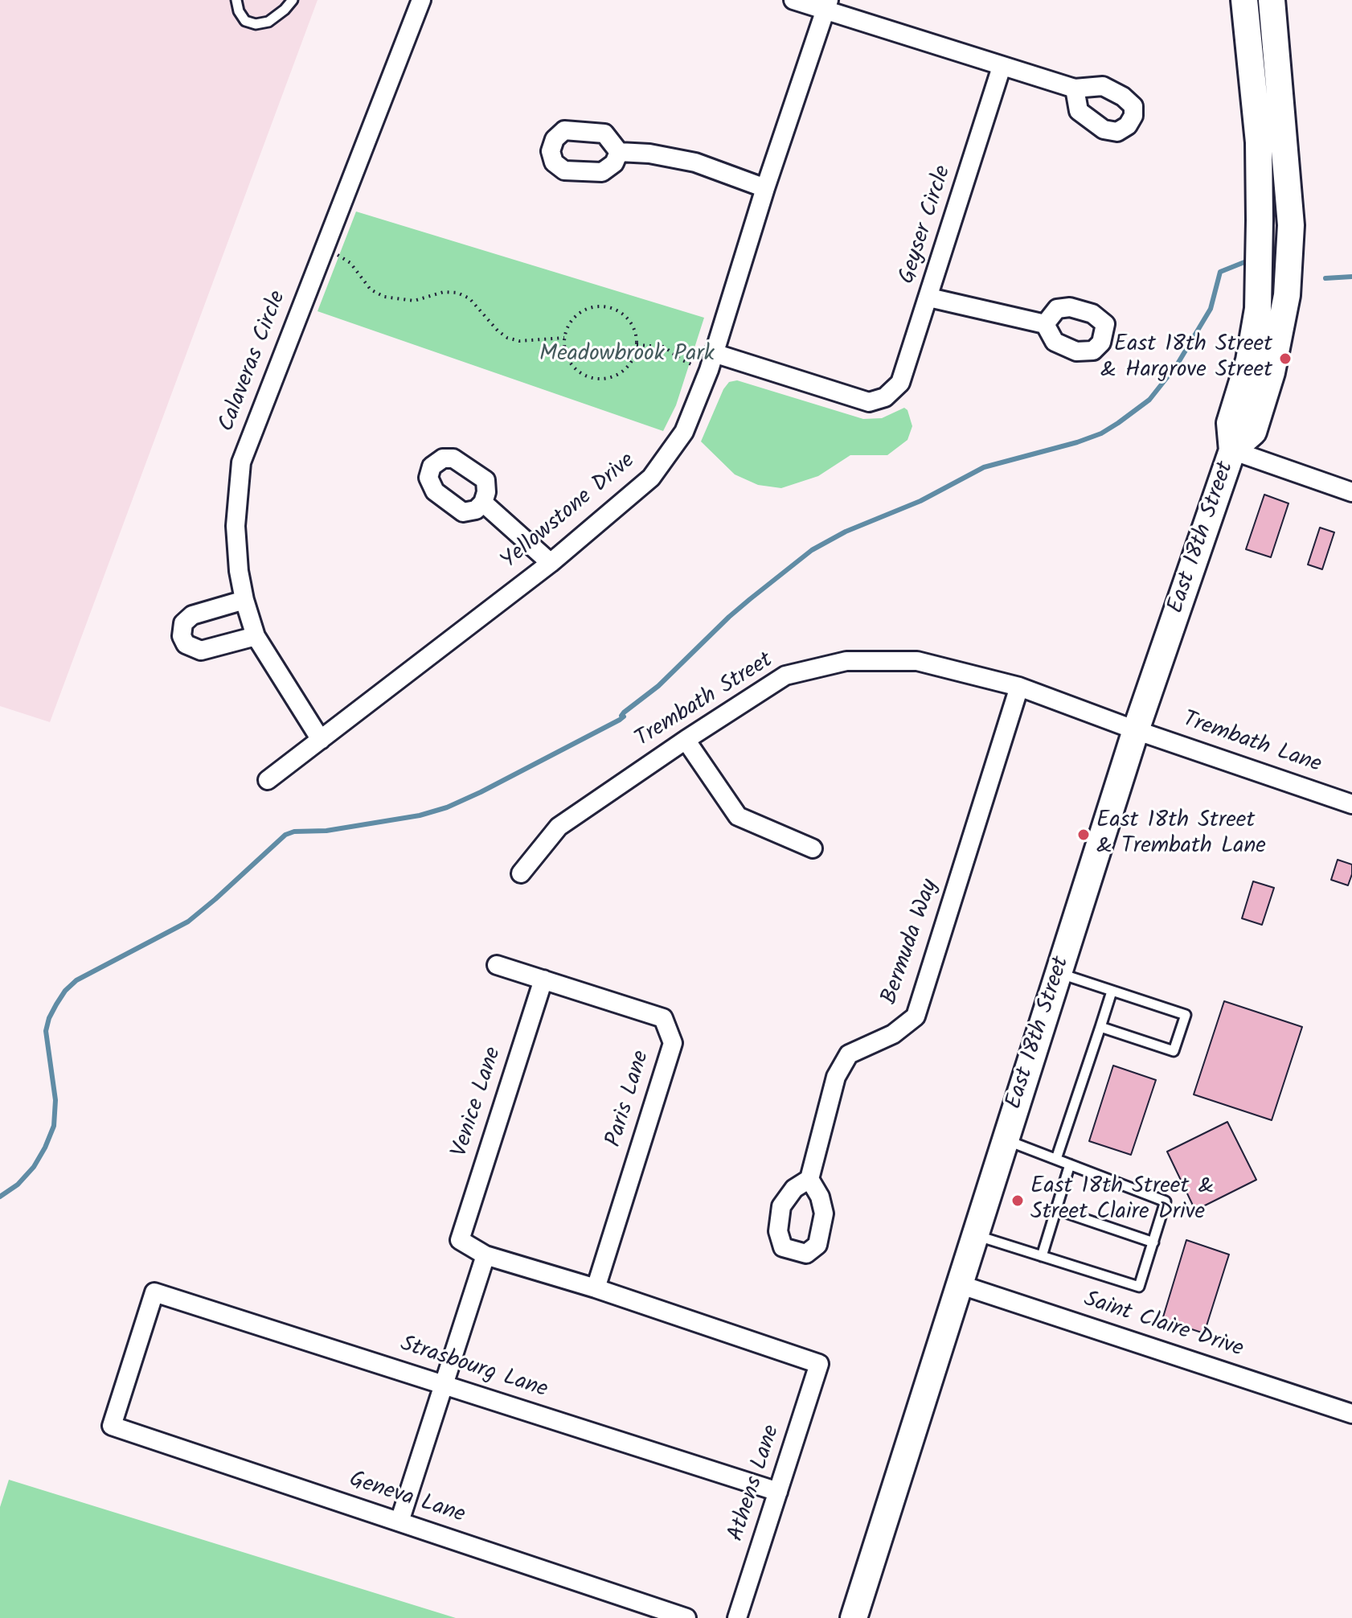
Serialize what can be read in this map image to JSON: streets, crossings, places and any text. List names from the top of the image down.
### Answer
{
  "streets": {
    "main road": ["East 18th Street"],
    "street": [
      "Geyser Circle",
      "Calaveras Circle",
      "Yellowstone Drive",
      "Trembath Street",
      "Trembath Lane",
      "Bermuda Way",
      "Paris Lane",
      "Venice Lane",
      "Saint Claire Drive",
      "Strasbourg Lane",
      "Athens Lane",
      "Geneva Lane"
    ]
  },
  "crossings": [
    ["Geyser Circle", "Yellowstone Drive"],
    ["Calaveras Circle", "Yellowstone Drive"],
    ["East 18th Street", "Trembath Street"],
    ["East 18th Street", "Trembath Lane"],
    ["East 18th Street", "Saint Claire Drive"],
    ["Trembath Street", "Trembath Lane"],
    ["Trembath Street", "Bermuda Way"],
    ["Paris Lane", "Venice Lane"],
    ["Paris Lane", "Athens Lane"],
    ["Strasbourg Lane", "Athens Lane"],
    ["Strasbourg Lane", "Geneva Lane"]
  ],
  "parks": ["Meadowbrook Park"],
  "places": ["East 18th Street & Hargrove Street", "East 18th Street & Trembath Lane", "East 18th Street & Street Claire Drive"]
}
